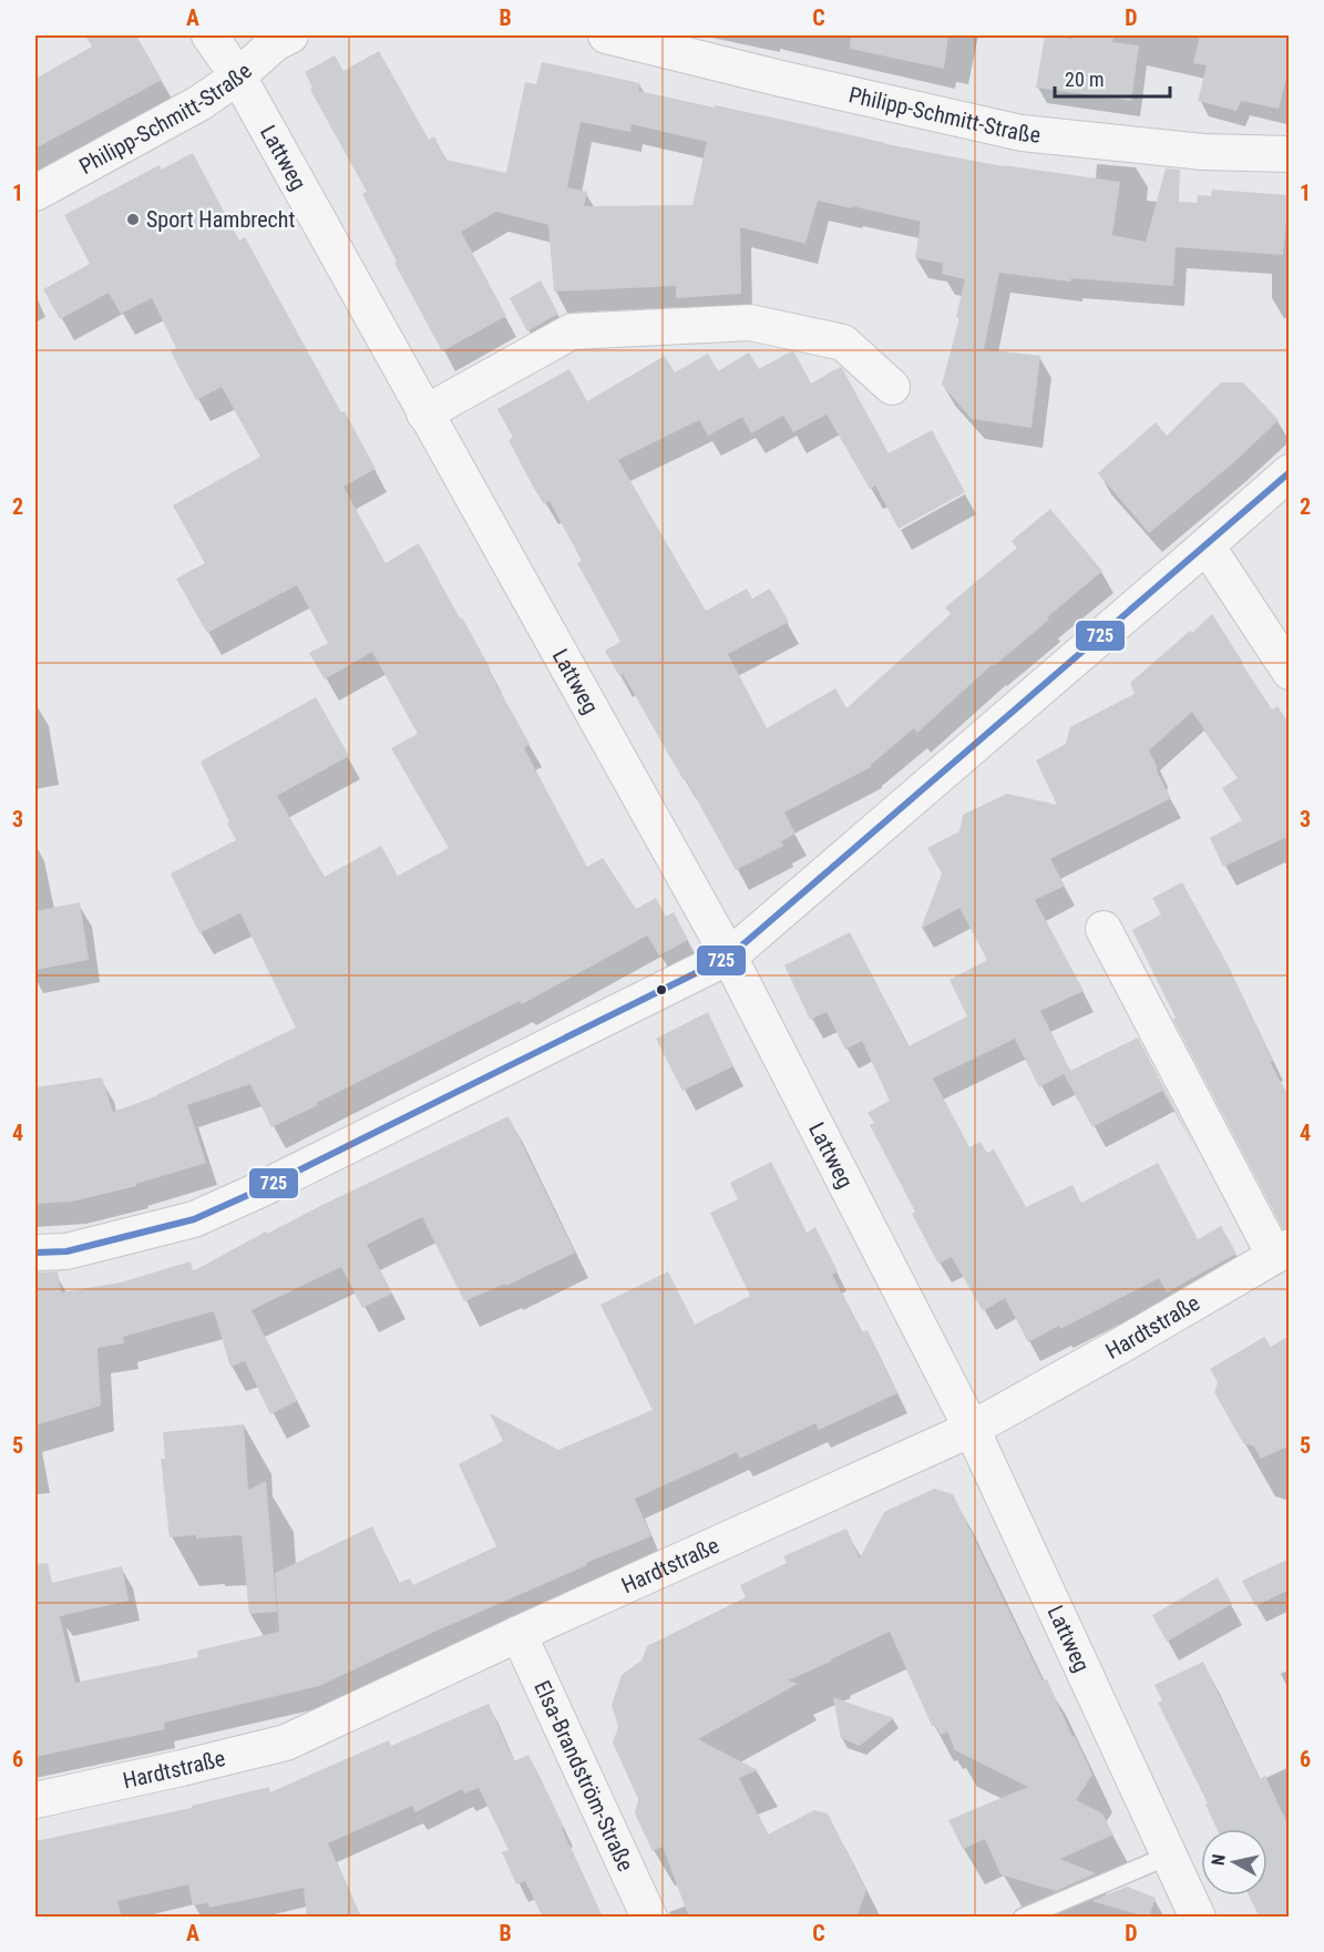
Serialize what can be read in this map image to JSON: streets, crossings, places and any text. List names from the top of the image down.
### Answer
{
  "streets": {
    "street": [
      "Philipp-Schmitt-Straße",
      "Lattweg",
      "Hardtstraße",
      "Elsa-Brandström-Straße"
    ]
  },
  "crossings": [
    ["Philipp-Schmitt-Straße", "Lattweg"],
    ["Lattweg", "Hardtstraße"],
    ["Hardtstraße", "Elsa-Brandström-Straße"]
  ],
  "places": ["Sport Hambrecht"],
  "lines": ["transit line 725"],
  "scale_bar": "20 m",
  "north": "left",
  "grid": {
    "columns": [
      "A",
      "B",
      "C",
      "D"
    ],
    "rows": [
      "1",
      "2",
      "3",
      "4",
      "5",
      "6"
    ]
  }
}
